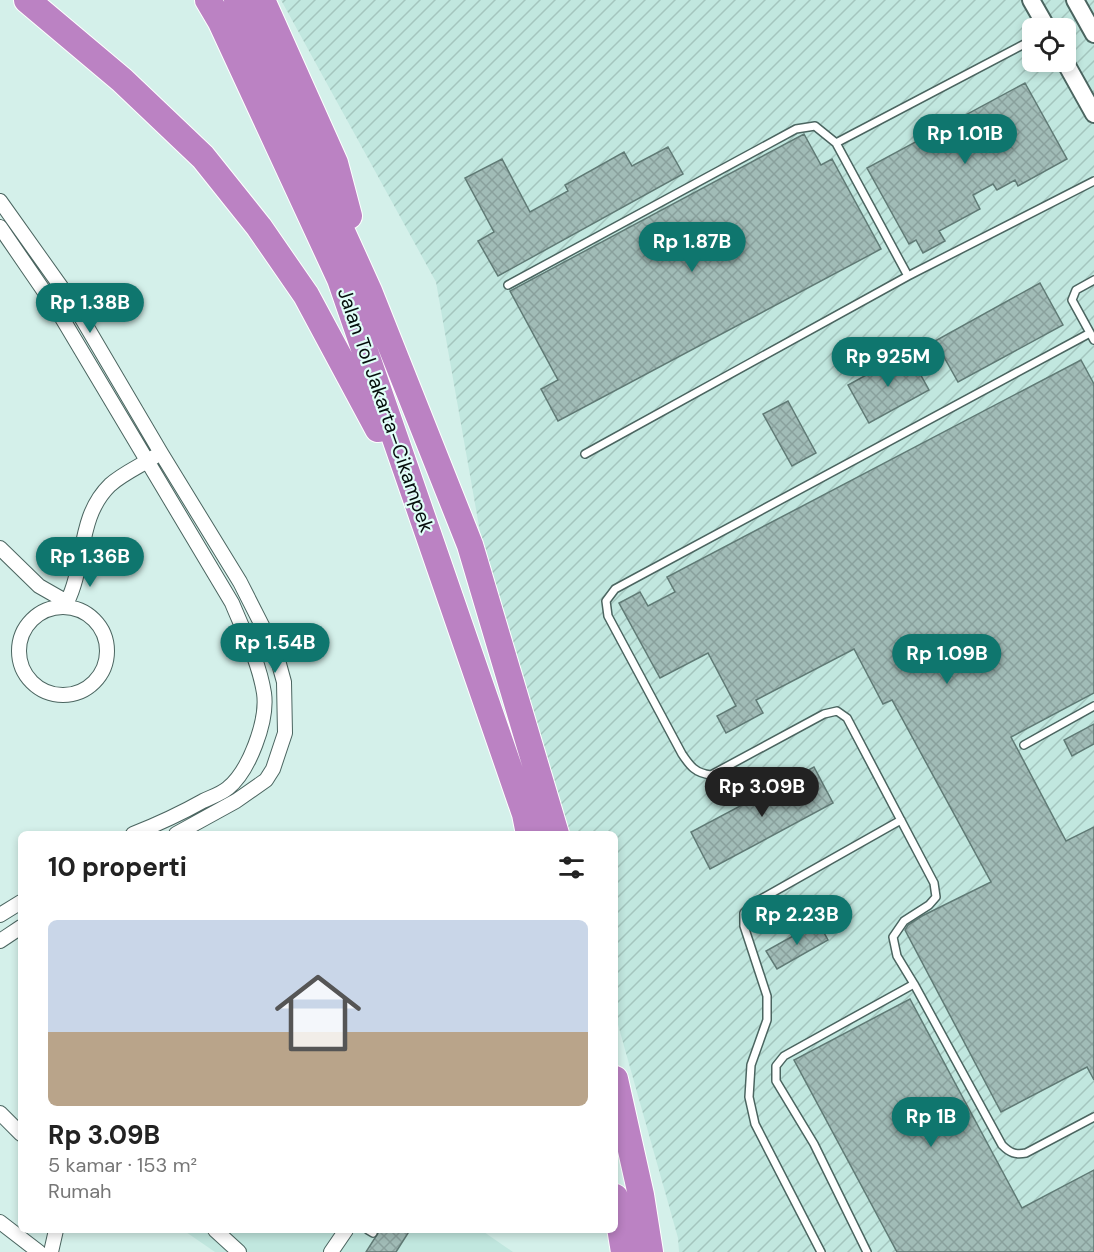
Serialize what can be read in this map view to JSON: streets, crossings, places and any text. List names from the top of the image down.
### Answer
{
  "streets": {
    "highway": ["Jalan Tol Jakarta–Cikampek"]
  },
  "page": {
    "price": [
      "Rp 1.01B",
      "Rp 1.87B",
      "Rp 1.38B",
      "Rp 925M",
      "Rp 1.36B",
      "Rp 1.54B",
      "Rp 1.09B",
      "Rp 3.09B",
      "Rp 2.23B",
      "Rp 1B"
    ],
    "heading": "10 properti",
    "list": [
      {
        "name": "Rp 3.09B",
        "note": "5 kamar · 153 m² · Rumah"
      }
    ]
  }
}
